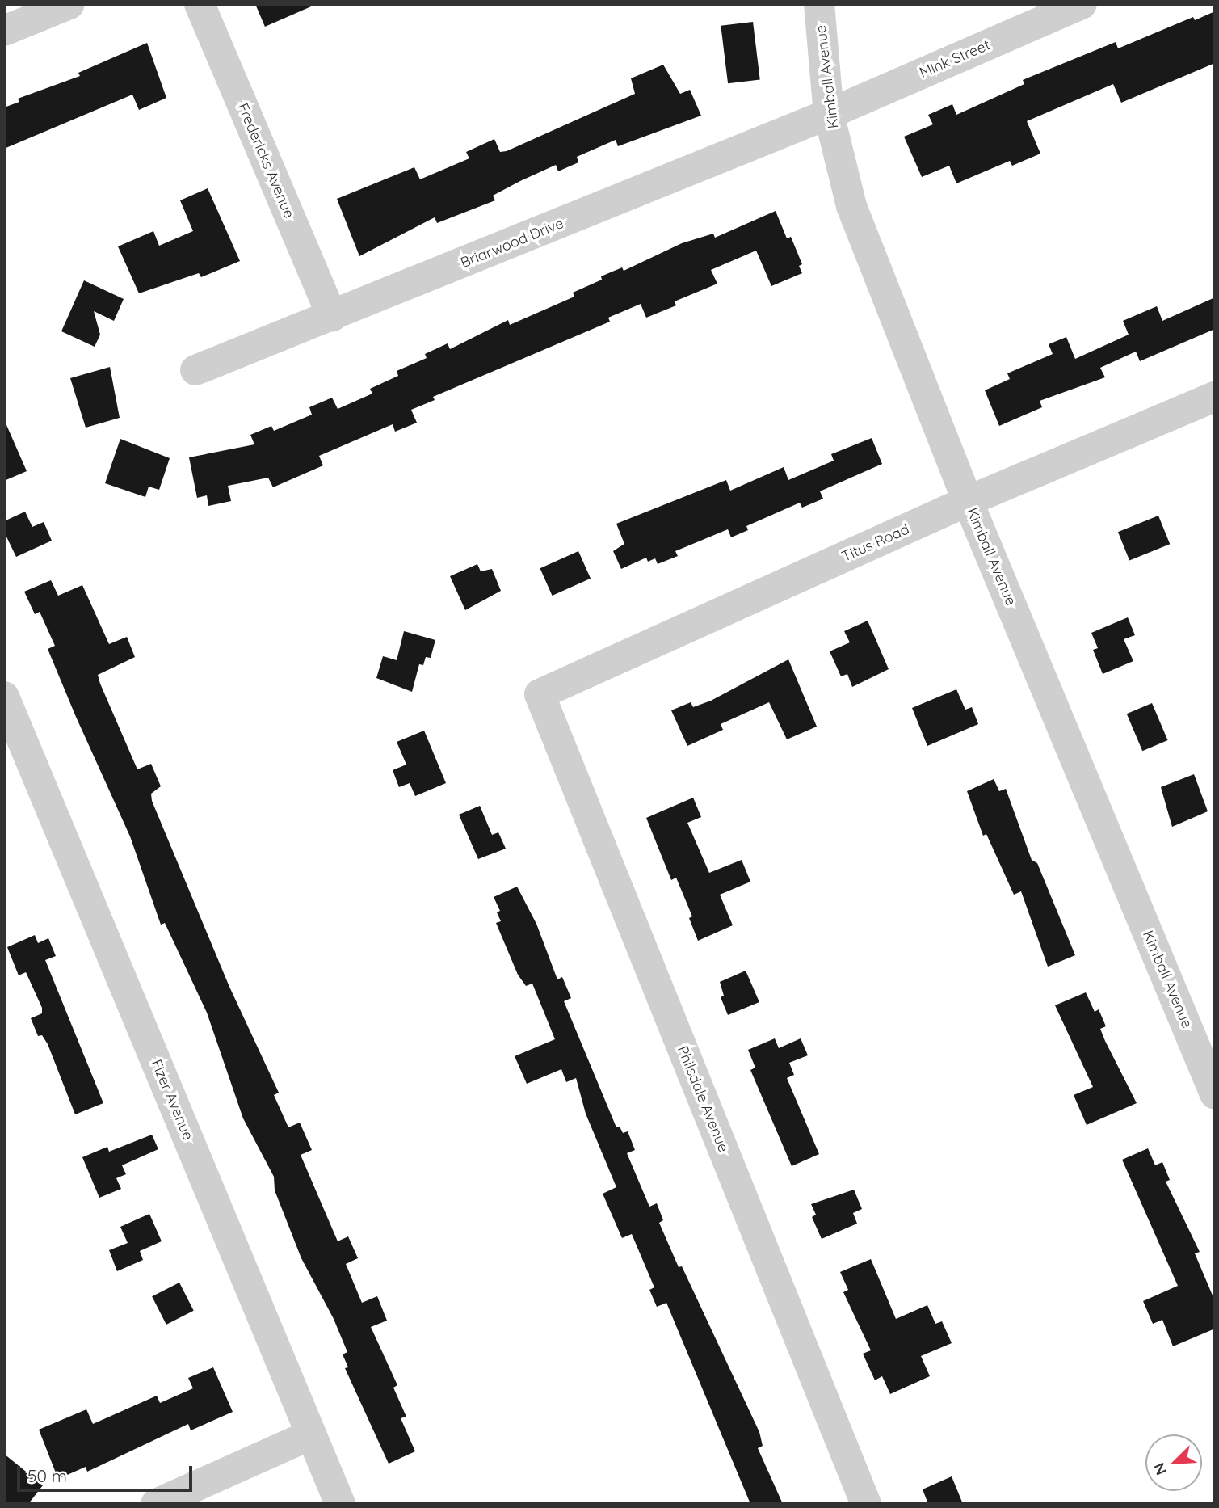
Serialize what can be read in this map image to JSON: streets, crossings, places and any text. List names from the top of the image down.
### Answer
{
  "streets": {
    "street": [
      "Mink Street",
      "Kimball Avenue",
      "Fredericks Avenue",
      "Briarwood Drive",
      "Titus Road",
      "Philsdale Avenue",
      "Fizer Avenue"
    ]
  },
  "crossings": [
    ["Mink Street", "Kimball Avenue"],
    ["Mink Street", "Briarwood Drive"],
    ["Kimball Avenue", "Briarwood Drive"],
    ["Kimball Avenue", "Titus Road"],
    ["Fredericks Avenue", "Briarwood Drive"],
    ["Titus Road", "Philsdale Avenue"]
  ],
  "scale_bar": "50 m",
  "north": "bottom left"
}
